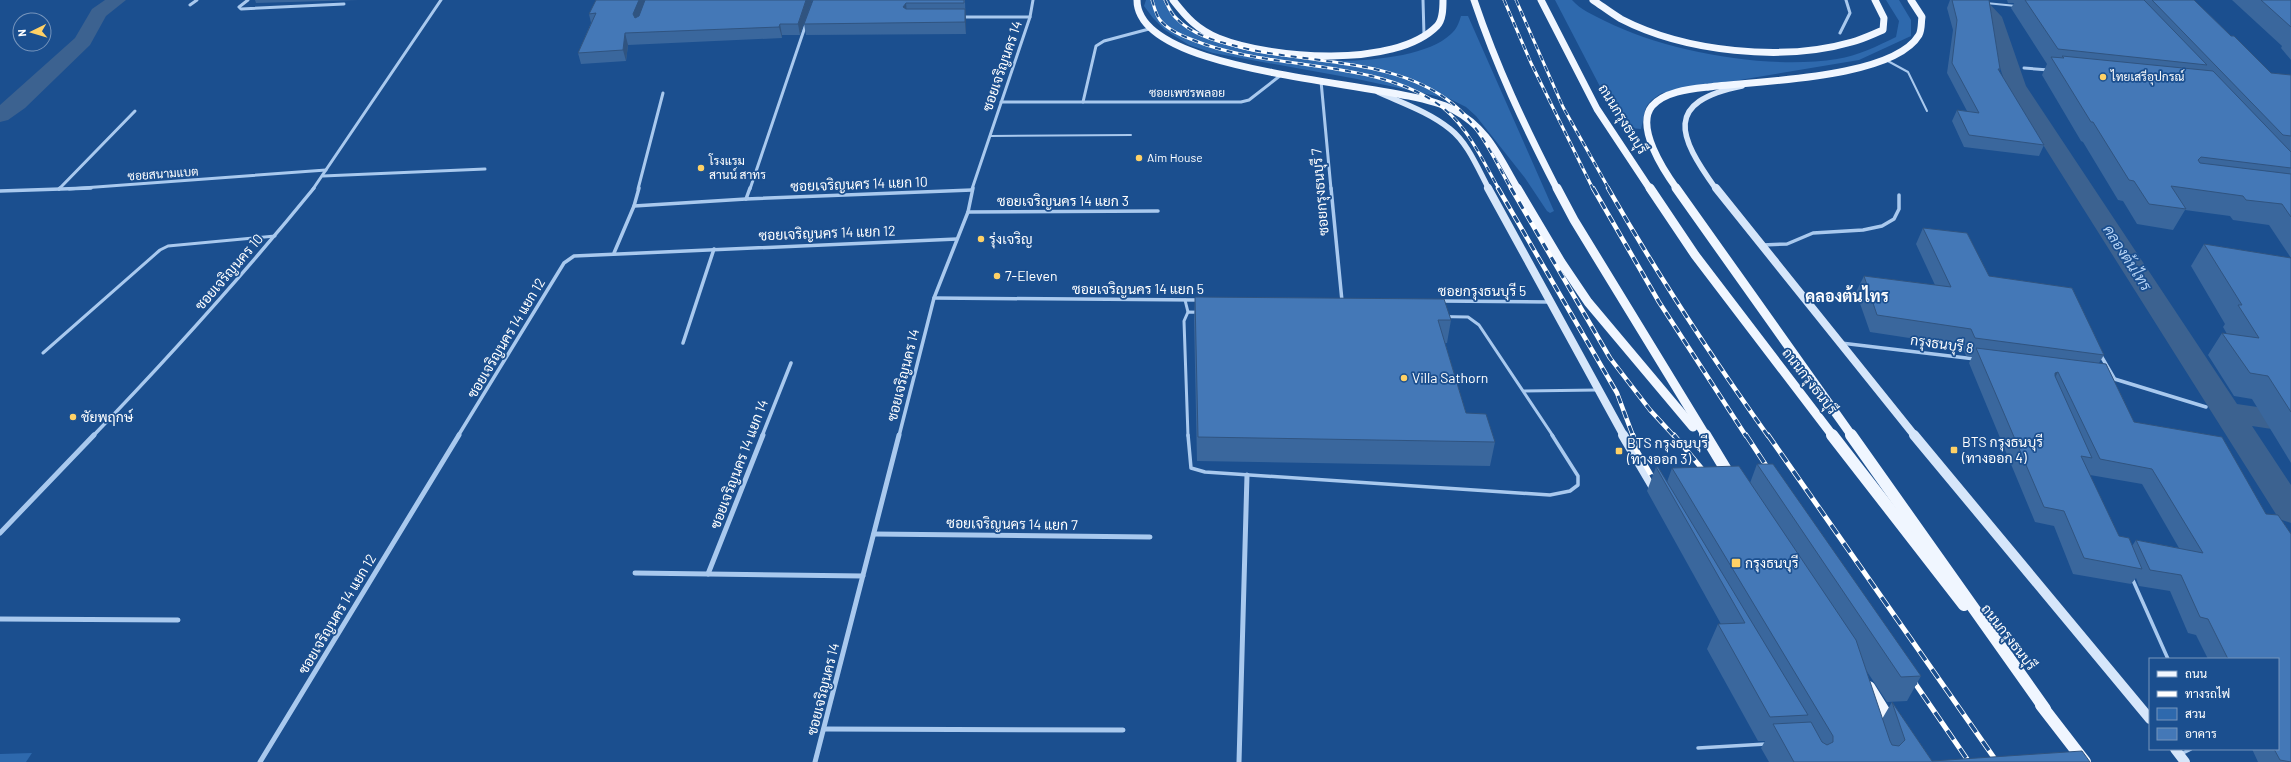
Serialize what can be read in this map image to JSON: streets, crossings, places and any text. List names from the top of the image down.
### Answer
{
  "streets": {
    "main road": ["ถนนกรุงธนบุรี"],
    "street": [
      "ซอยเจริญนคร 14",
      "ซอยเพชรพลอย",
      "ซอยสนามแบต",
      "ซอยเจริญนคร 14 แยก 10",
      "ซอยกรุงธนบุรี 7",
      "ซอยเจริญนคร 14 แยก 3",
      "ซอยเจริญนคร 14 แยก 12",
      "ซอยเจริญนคร 10",
      "ซอยเจริญนคร 14 แยก 5",
      "ซอยกรุงธนบุรี 5",
      "กรุงธนบุรี 8",
      "ซอยเจริญนคร 14 แยก 14",
      "ซอยเจริญนคร 14 แยก 7"
    ]
  },
  "crossings": [
    ["ซอยเจริญนคร 14", "ซอยเพชรพลอย"],
    ["ซอยเจริญนคร 14", "ซอยเจริญนคร 14 แยก 10"],
    ["ซอยเจริญนคร 14", "ซอยเจริญนคร 14 แยก 3"],
    ["ซอยเจริญนคร 14", "ซอยเจริญนคร 14 แยก 12"],
    ["ซอยเจริญนคร 14", "ซอยเจริญนคร 14 แยก 5"],
    ["ซอยเจริญนคร 14", "ซอยเจริญนคร 14 แยก 7"],
    ["ซอยสนามแบต", "ซอยเจริญนคร 10"]
  ],
  "districts": ["คลองต้นไทร"],
  "water": ["คลองต้นไทร"],
  "places": {
    "other": [
      "ไทยเสรีอุปกรณ์",
      "Aim House",
      "โรงแรม สานน์ สาทร",
      "รุ่งเจริญ",
      "7-Eleven",
      "Villa Sathorn",
      "ชัยพฤกษ์"
    ],
    "transit": ["BTS กรุงธนบุรี (ทางออก 4)", "BTS กรุงธนบุรี (ทางออก 3)", "กรุงธนบุรี"]
  },
  "legend": [
    "ถนน",
    "ทางรถไฟ",
    "สวน",
    "อาคาร"
  ],
  "north": "left"
}
